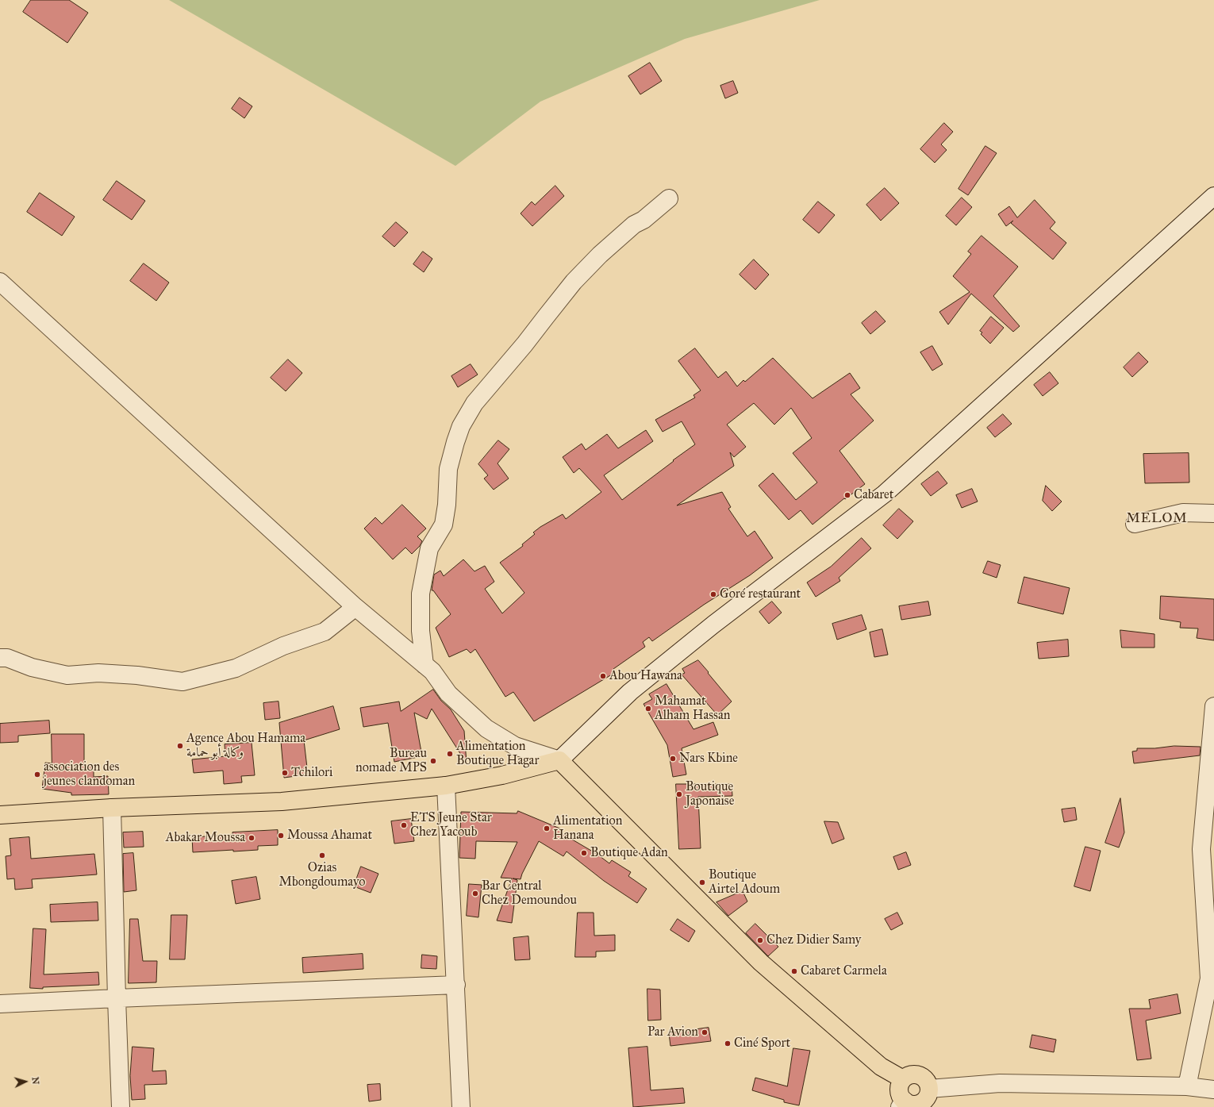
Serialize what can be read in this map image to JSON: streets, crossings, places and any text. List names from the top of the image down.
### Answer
{
  "districts": ["MELOM"],
  "places": [
    "Cabaret",
    "Goré restaurant",
    "Abou Hawana",
    "Mahamat Alham Hassan",
    "Agence Abou Hamama وكالة أبو حمامة",
    "Alimentation Boutique Hagar",
    "Nars Kbine",
    "Bureau nomade MPS",
    "Tchilori",
    "association des jeunes clandoman",
    "Boutique Japonaise",
    "ETS Jeune Star Chez Yacoub",
    "Alimentation Hanana",
    "Moussa Ahamat",
    "Abakar Moussa",
    "Boutique Adan",
    "Ozias Mbongdoumayo",
    "Boutique Airtel Adoum",
    "Bar Central Chez Demoundou",
    "Chez Didier Samy",
    "Cabaret Carmela",
    "Par Avion",
    "Ciné Sport"
  ],
  "north": "right"
}
